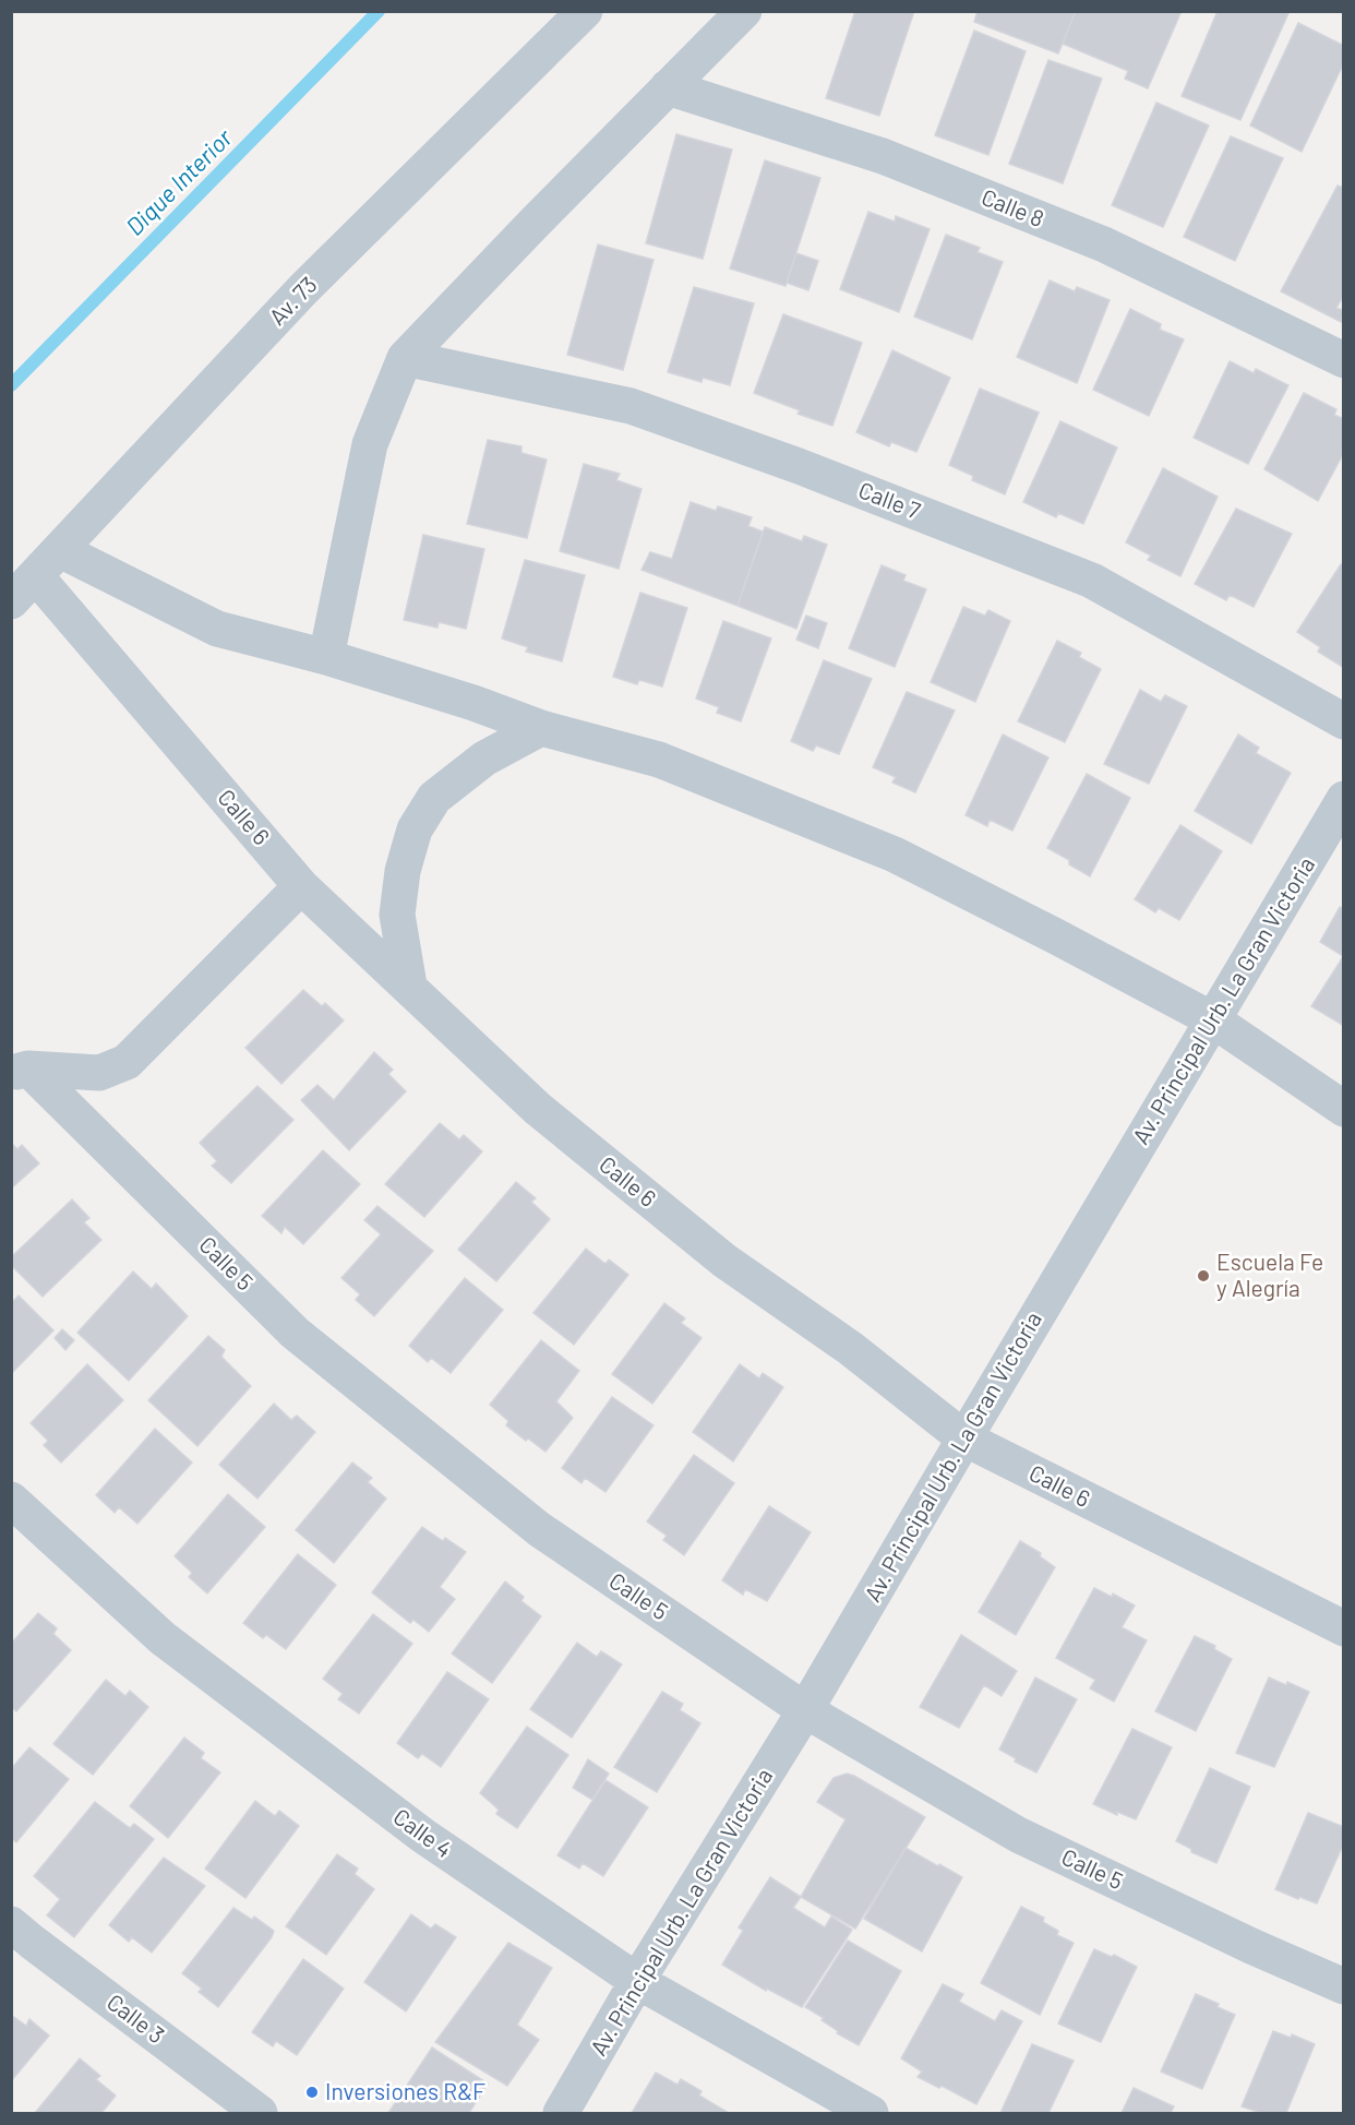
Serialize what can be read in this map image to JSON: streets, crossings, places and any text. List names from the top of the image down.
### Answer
{
  "streets": {
    "street": [
      "Calle 8",
      "Av. 73",
      "Calle 7",
      "Calle 6",
      "Av. Principal Urb. La Gran Victoria",
      "Calle 5",
      "Calle 4",
      "Calle 3"
    ]
  },
  "crossings": [
    ["Av. 73", "Calle 6"],
    ["Calle 6", "Av. Principal Urb. La Gran Victoria"],
    ["Av. Principal Urb. La Gran Victoria", "Calle 5"],
    ["Av. Principal Urb. La Gran Victoria", "Calle 4"]
  ],
  "water": ["Dique Interior"],
  "places": ["Escuela Fe y Alegría", "Inversiones R&F"]
}
